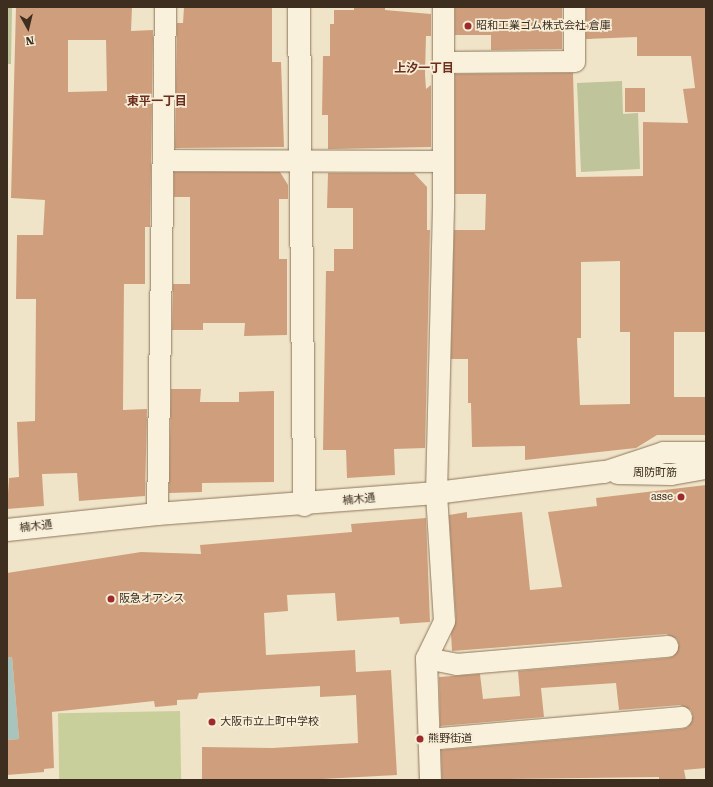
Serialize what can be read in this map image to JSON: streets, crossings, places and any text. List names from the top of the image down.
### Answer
{
  "streets": {
    "street": ["周防町筋", "楠木通"]
  },
  "crossings": [
    ["周防町筋", "楠木通"]
  ],
  "districts": ["上汐一丁目", "東平一丁目"],
  "places": [
    "昭和工業ゴム株式会社 倉庫",
    "asse",
    "阪急オアシス",
    "大阪市立上町中学校",
    "熊野街道"
  ],
  "north": "bottom"
}
